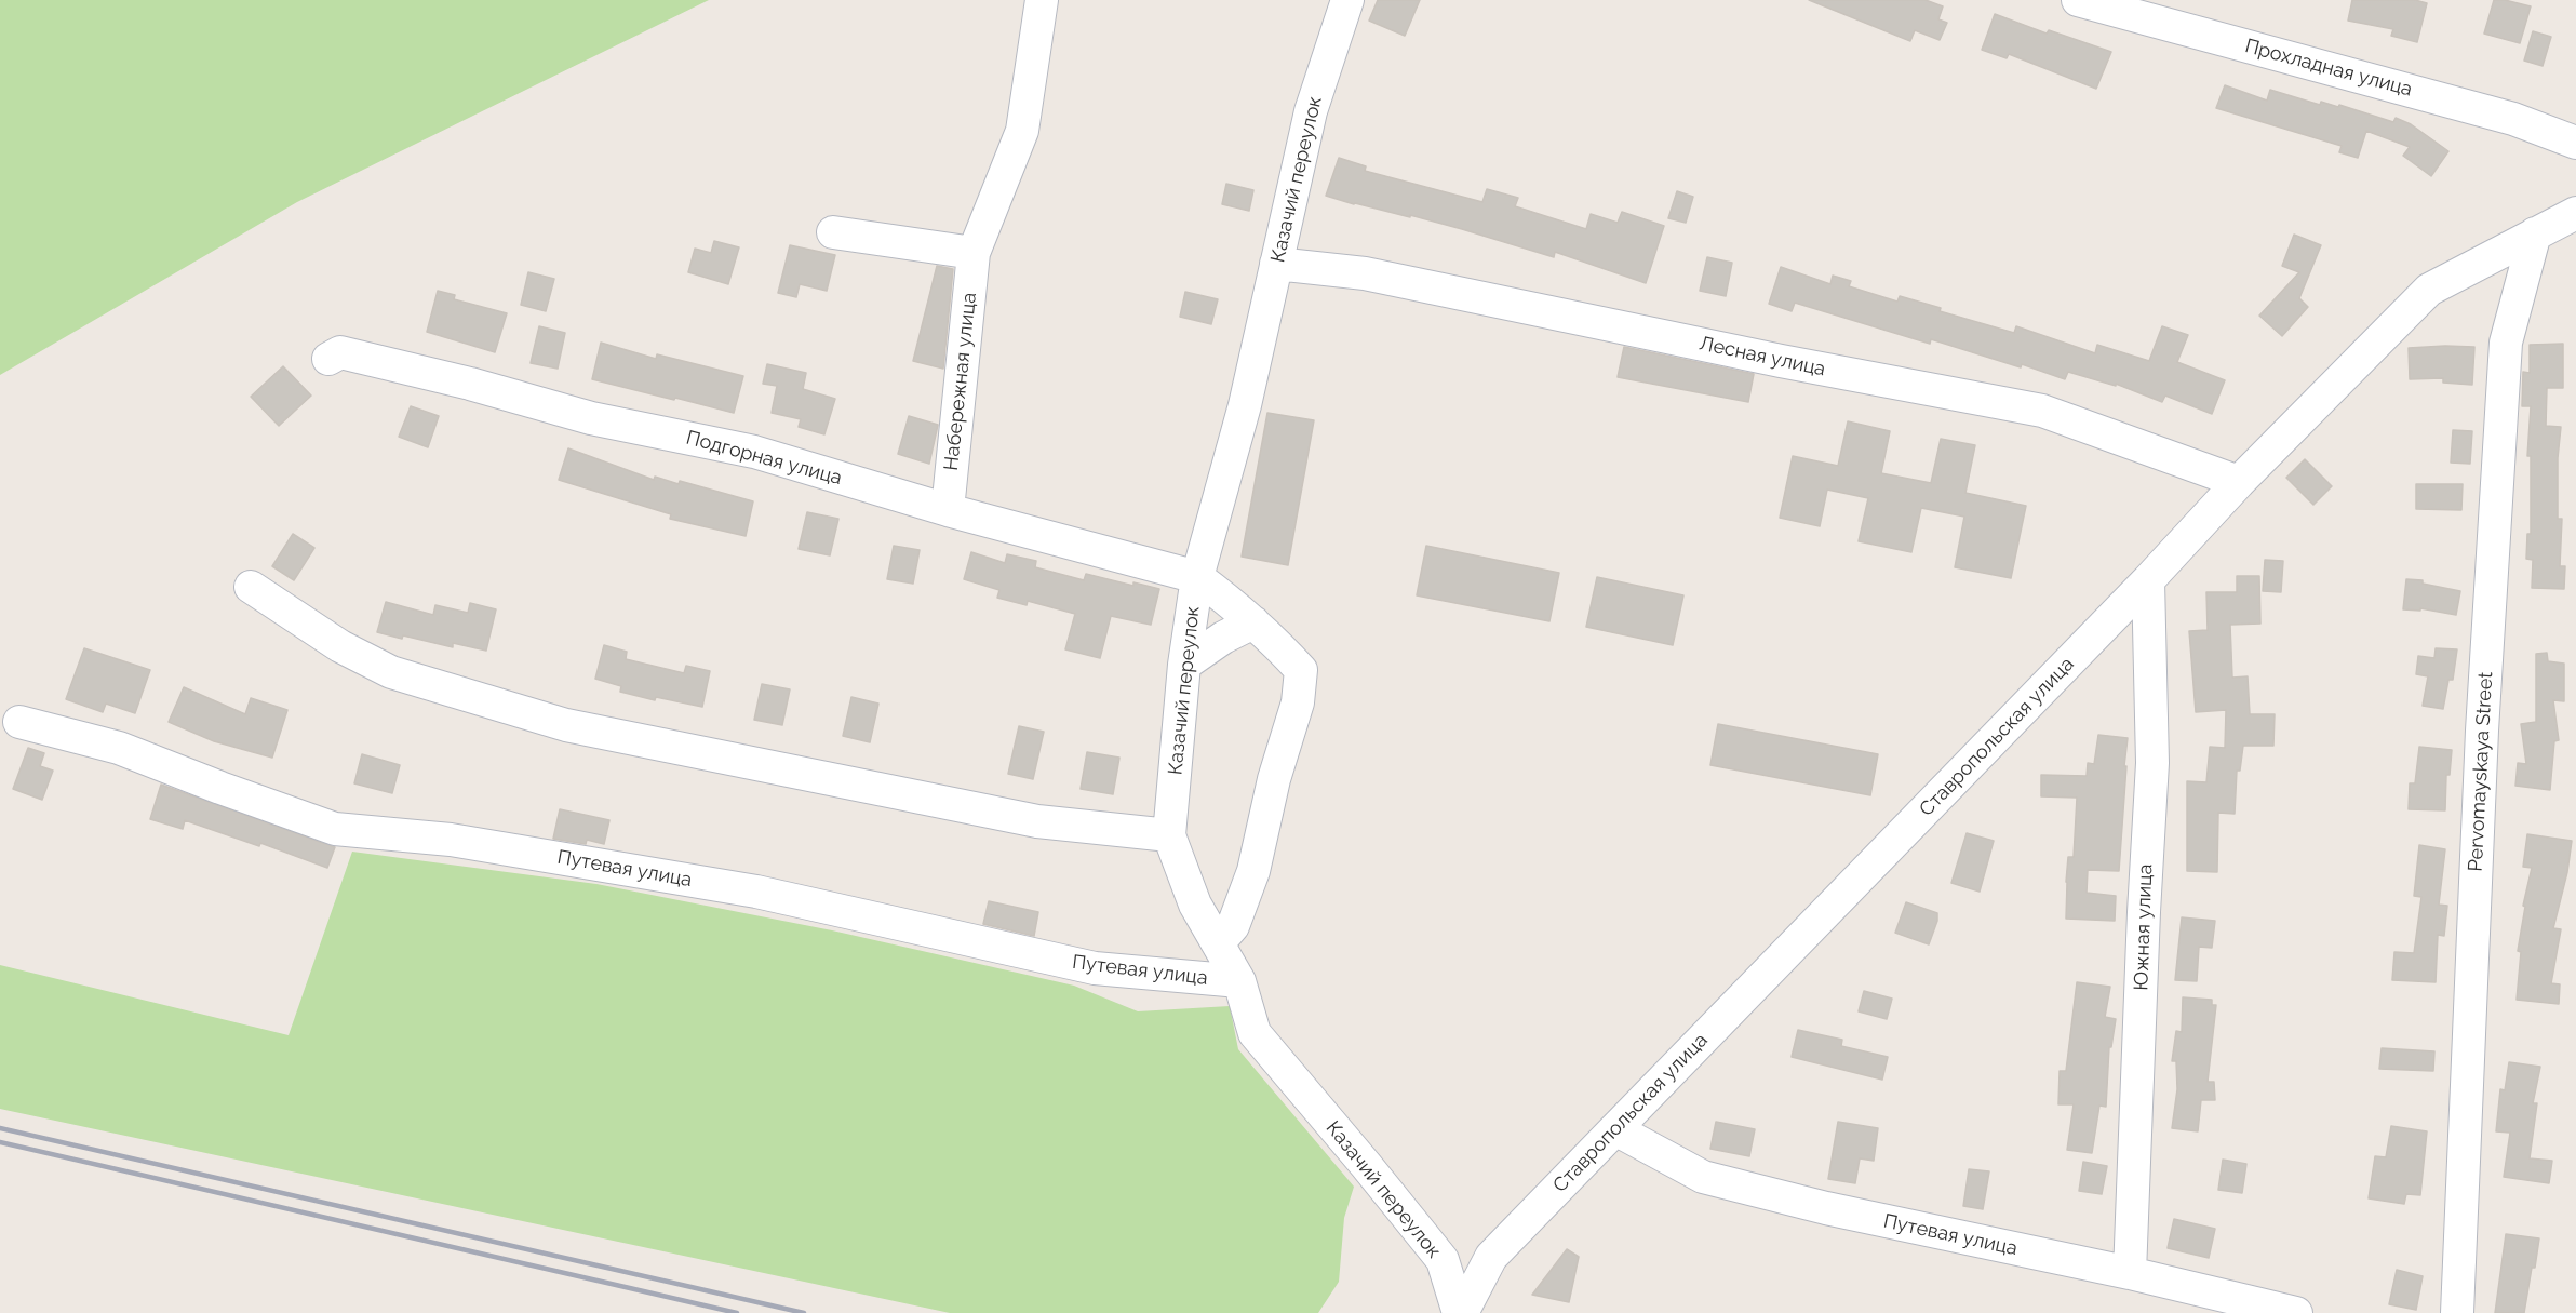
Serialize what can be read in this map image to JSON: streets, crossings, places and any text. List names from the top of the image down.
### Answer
{
  "streets": {
    "street": [
      "Прохладная улица",
      "Казачий переулок",
      "Лесная улица",
      "Набережная улица",
      "Подгорная улица",
      "Ставропольская улица",
      "Pervomayskaya Street",
      "Путевая улица",
      "Южная улица"
    ]
  },
  "crossings": [
    ["Казачий переулок", "Лесная улица"],
    ["Казачий переулок", "Подгорная улица"],
    ["Казачий переулок", "Ставропольская улица"],
    ["Казачий переулок", "Путевая улица"],
    ["Лесная улица", "Ставропольская улица"],
    ["Набережная улица", "Подгорная улица"],
    ["Ставропольская улица", "Pervomayskaya Street"],
    ["Ставропольская улица", "Путевая улица"],
    ["Ставропольская улица", "Южная улица"],
    ["Путевая улица", "Южная улица"]
  ]
}
